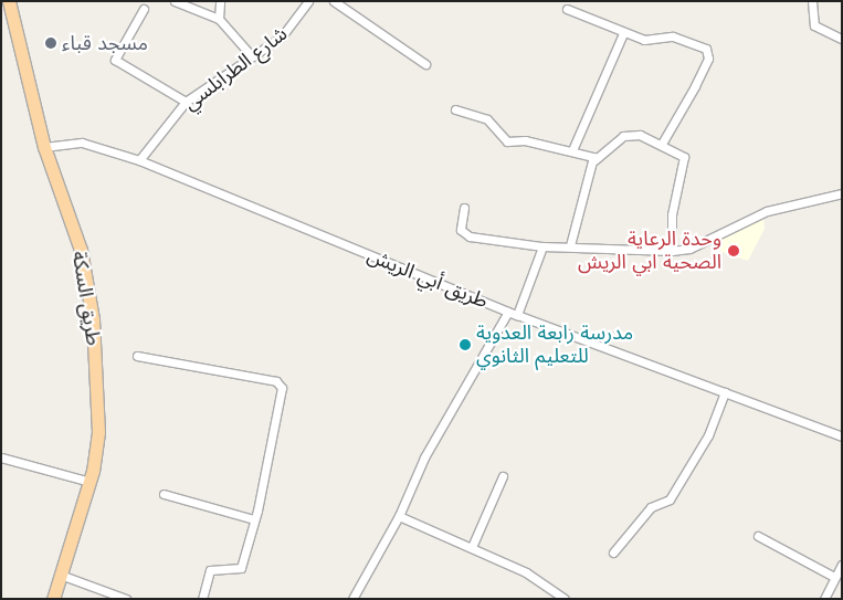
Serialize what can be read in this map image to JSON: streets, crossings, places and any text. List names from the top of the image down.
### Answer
{
  "streets": {
    "main road": ["طريق السكة"],
    "street": ["شارع الطرابلسي", "طريق أبي الريش"]
  },
  "crossings": [
    ["شارع الطرابلسي", "طريق أبي الريش"],
    ["طريق أبي الريش", "طريق السكة"]
  ],
  "places": ["مسجد قباء", "وحدة الرعاية الصحية ابي الريش", "مدرسة رابعة العدوية للتعليم الثانوي"]
}
